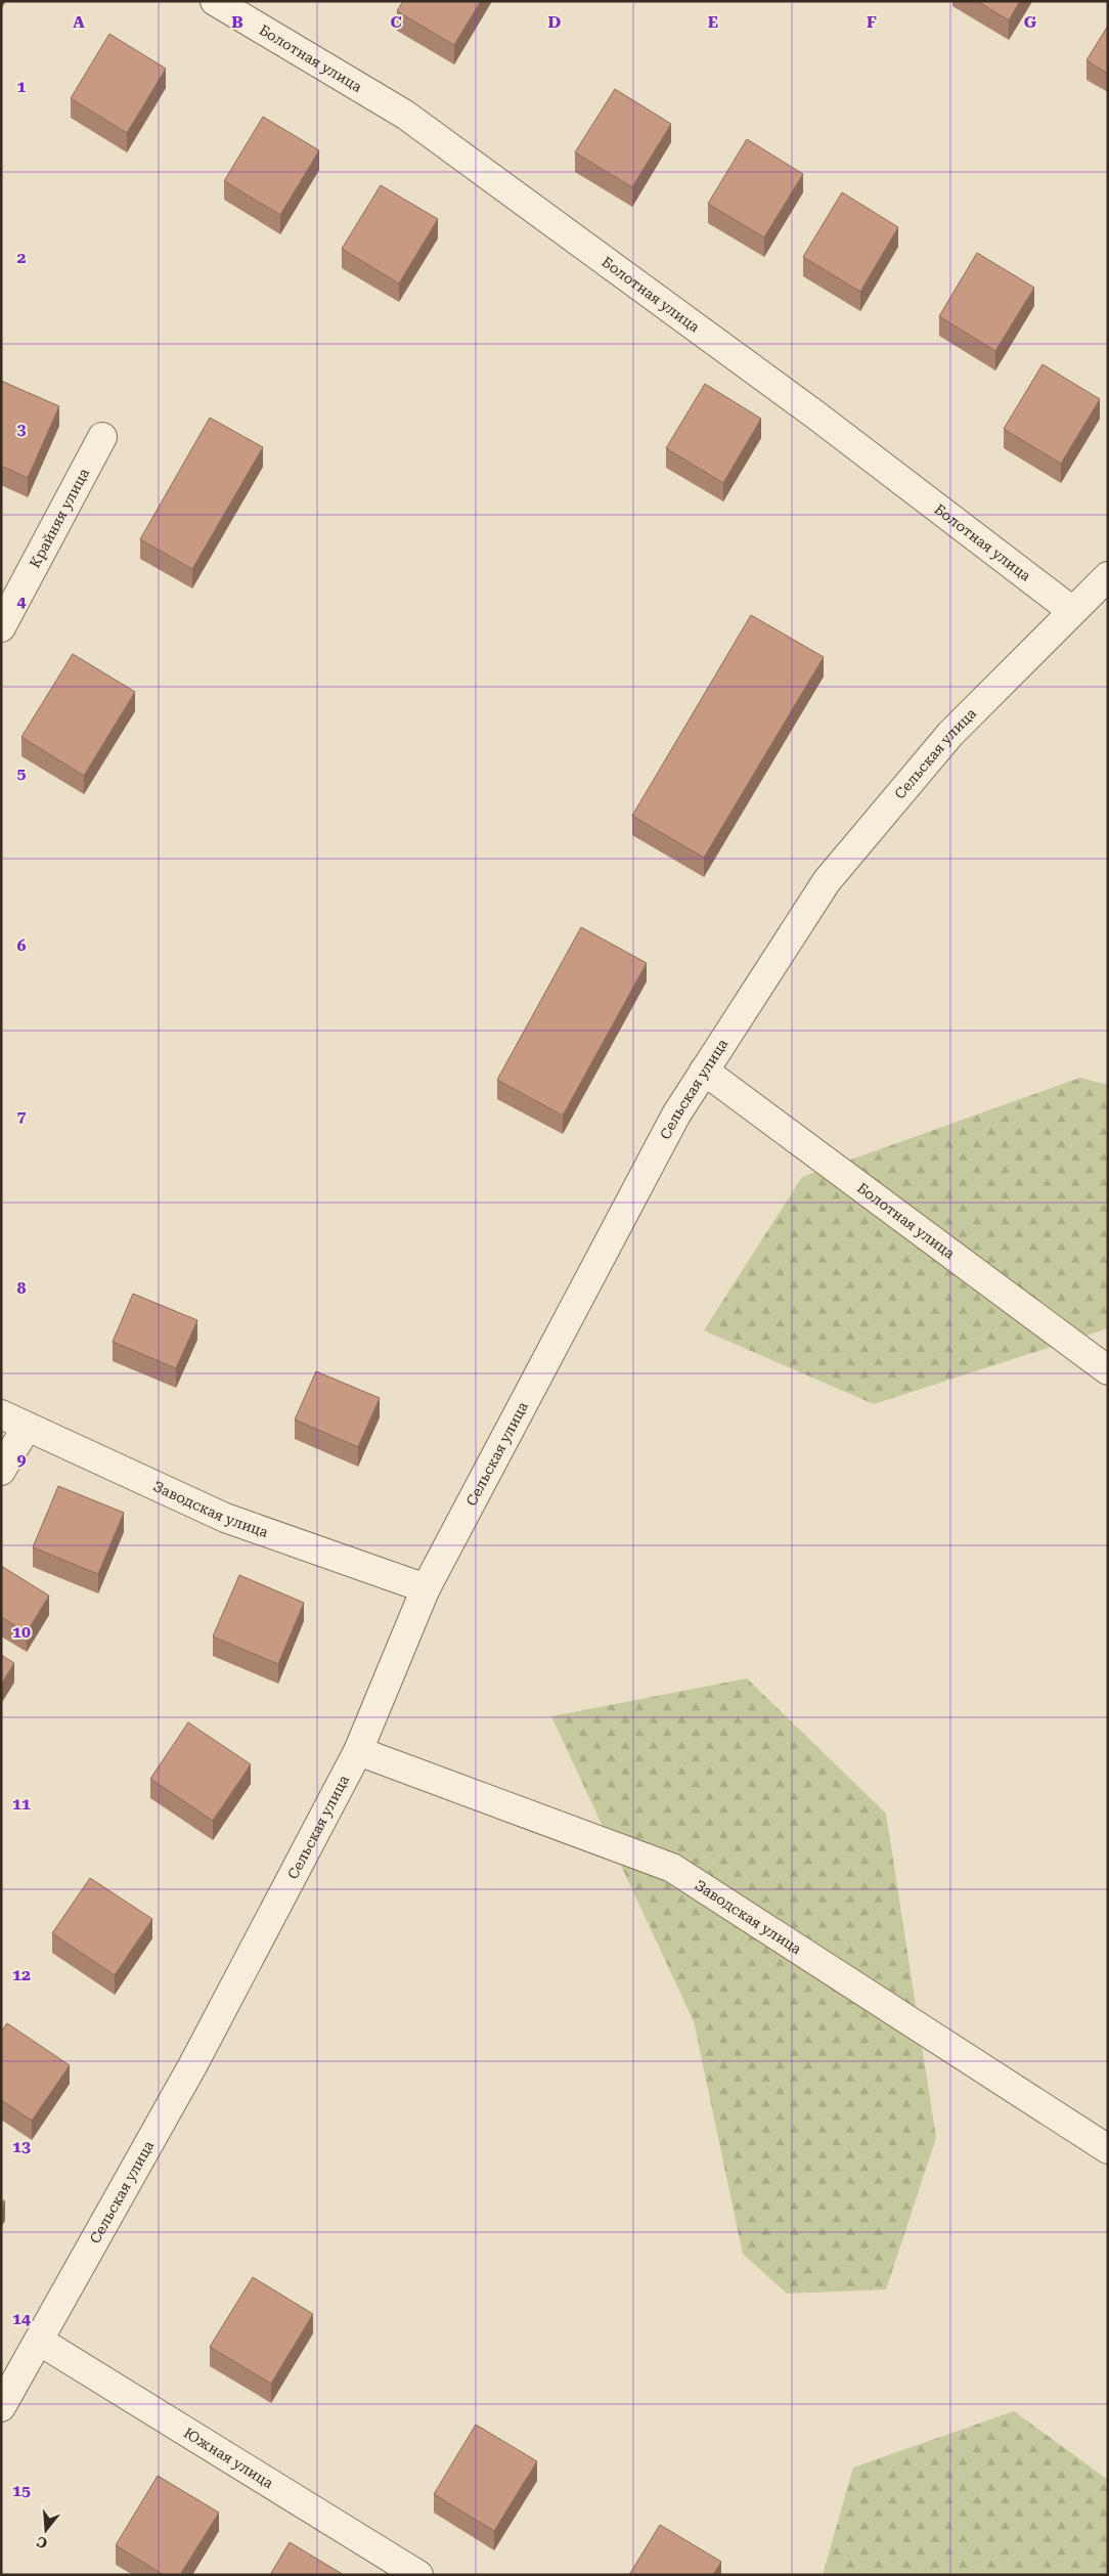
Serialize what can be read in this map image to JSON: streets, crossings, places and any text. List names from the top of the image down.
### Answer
{
  "streets": {
    "street": [
      "Болотная улица",
      "Крайняя улица",
      "Сельская улица",
      "Заводская улица",
      "Южная улица"
    ]
  },
  "crossings": [
    ["Болотная улица", "Сельская улица"],
    ["Сельская улица", "Заводская улица"],
    ["Сельская улица", "Южная улица"]
  ],
  "north": "bottom",
  "grid": {
    "columns": [
      "A",
      "B",
      "C",
      "D",
      "E",
      "F",
      "G"
    ],
    "rows": [
      "1",
      "2",
      "3",
      "4",
      "5",
      "6",
      "7",
      "8",
      "9",
      "10",
      "11",
      "12",
      "13",
      "14",
      "15"
    ]
  }
}
